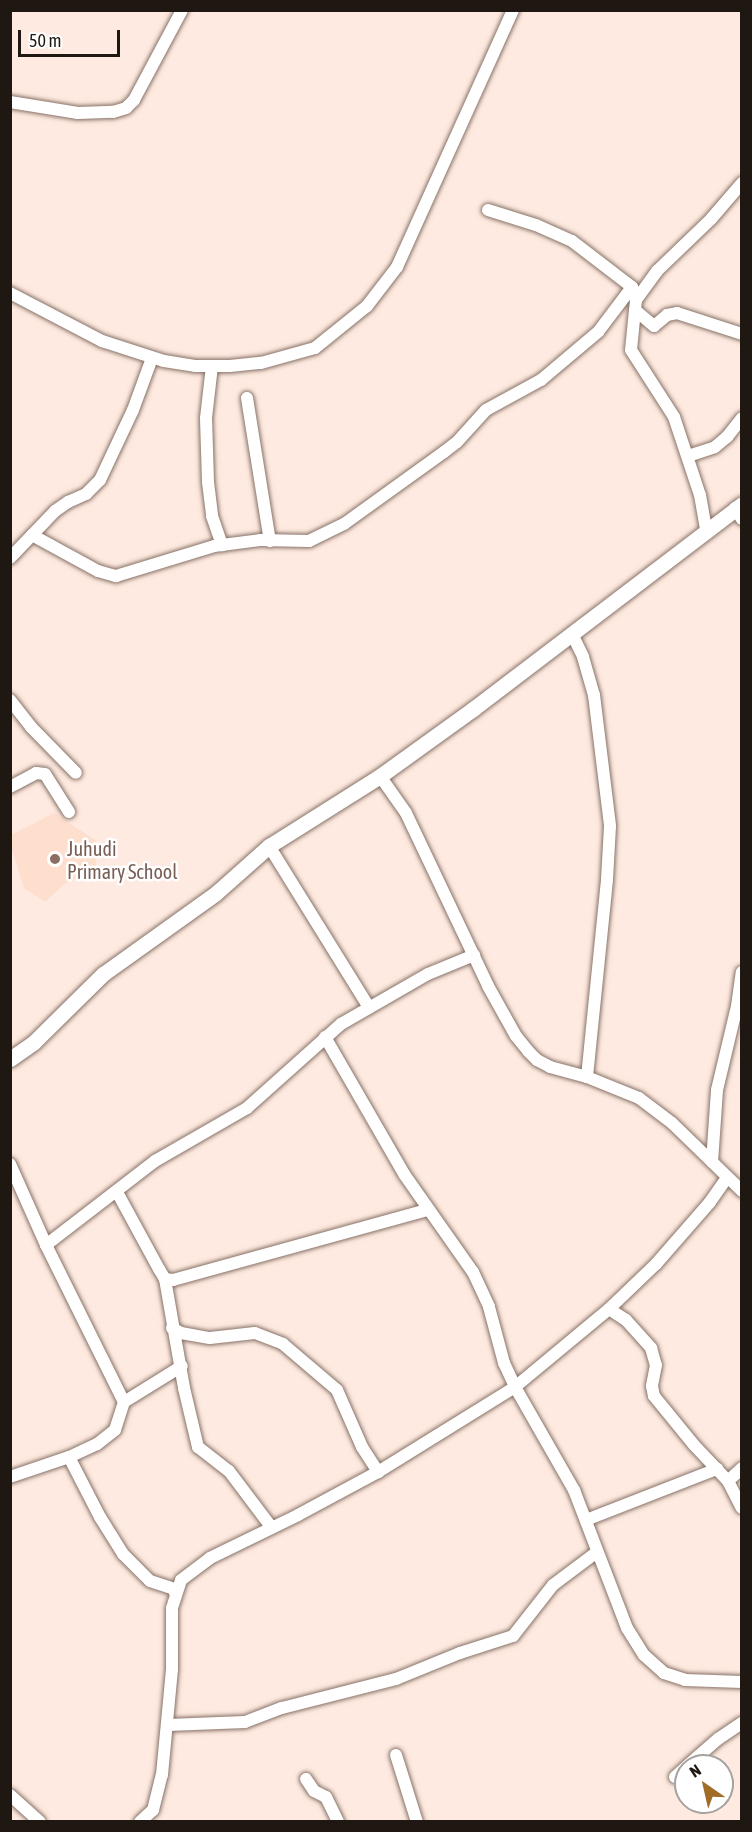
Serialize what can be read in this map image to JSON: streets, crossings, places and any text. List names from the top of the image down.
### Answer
{
  "places": ["Juhudi Primary School"],
  "scale_bar": "50 m",
  "north": "top left"
}
